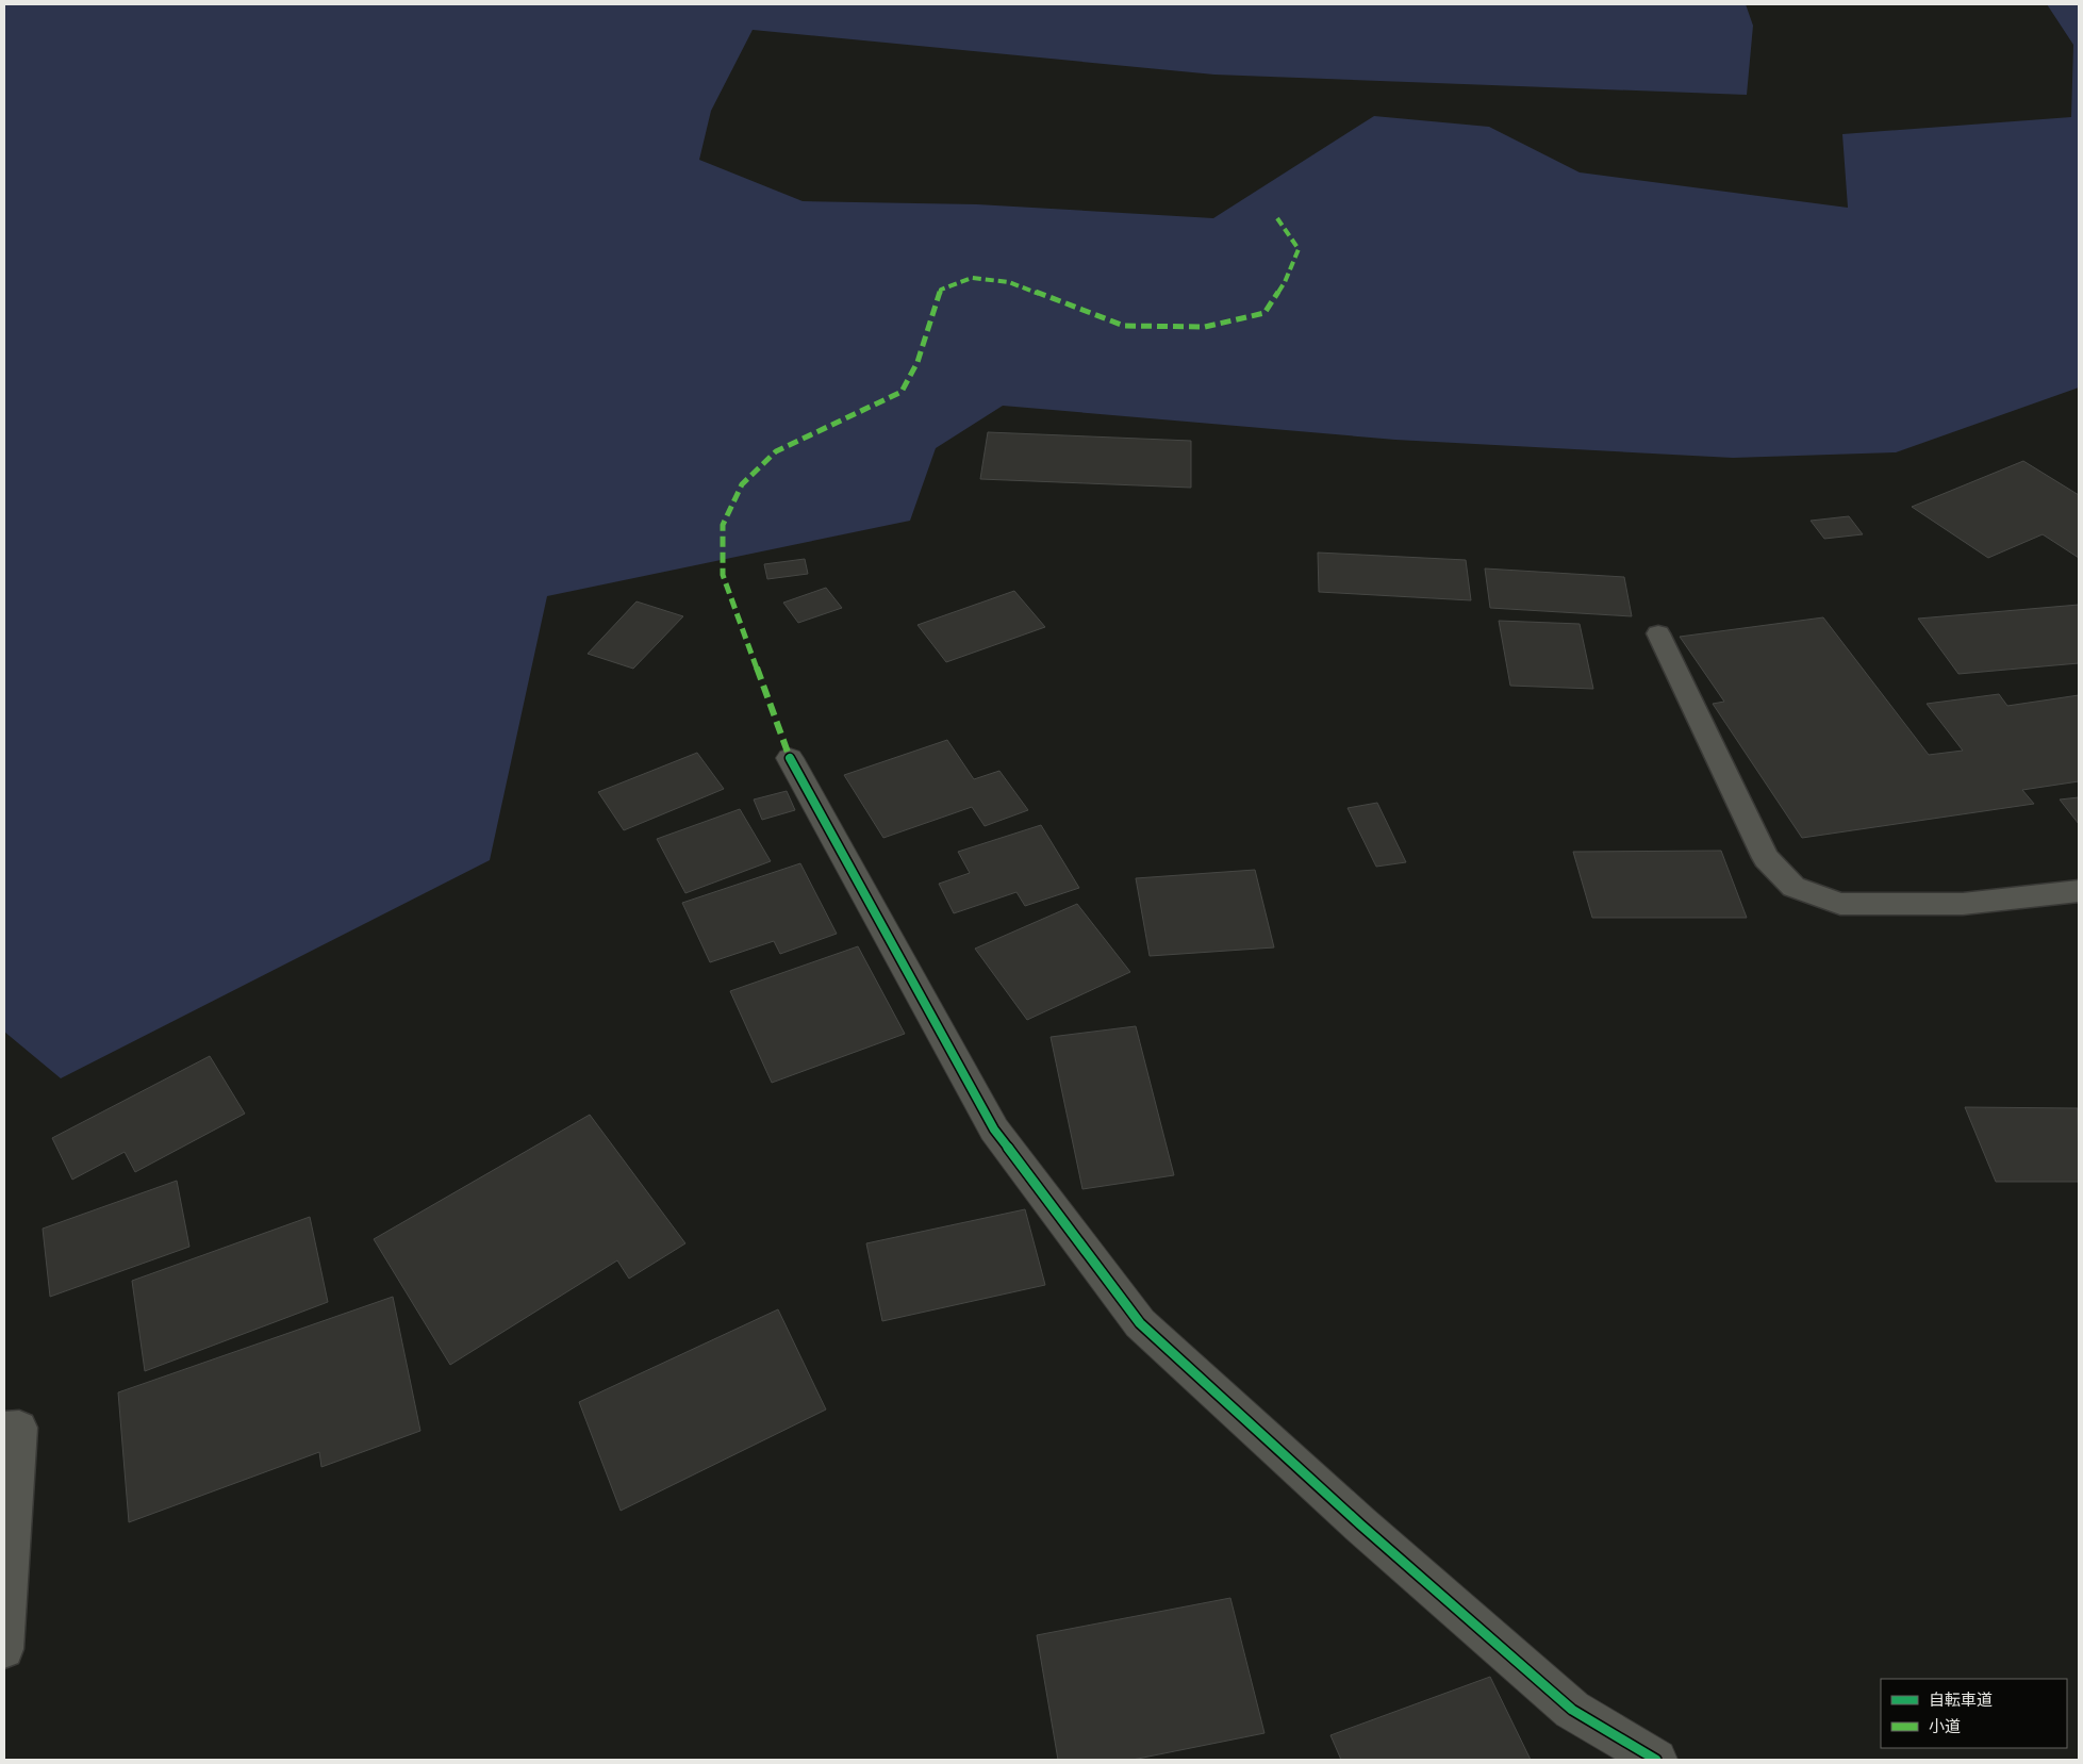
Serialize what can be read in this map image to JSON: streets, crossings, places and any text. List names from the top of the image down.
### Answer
{
  "legend": ["自転車道", "小道"]
}
